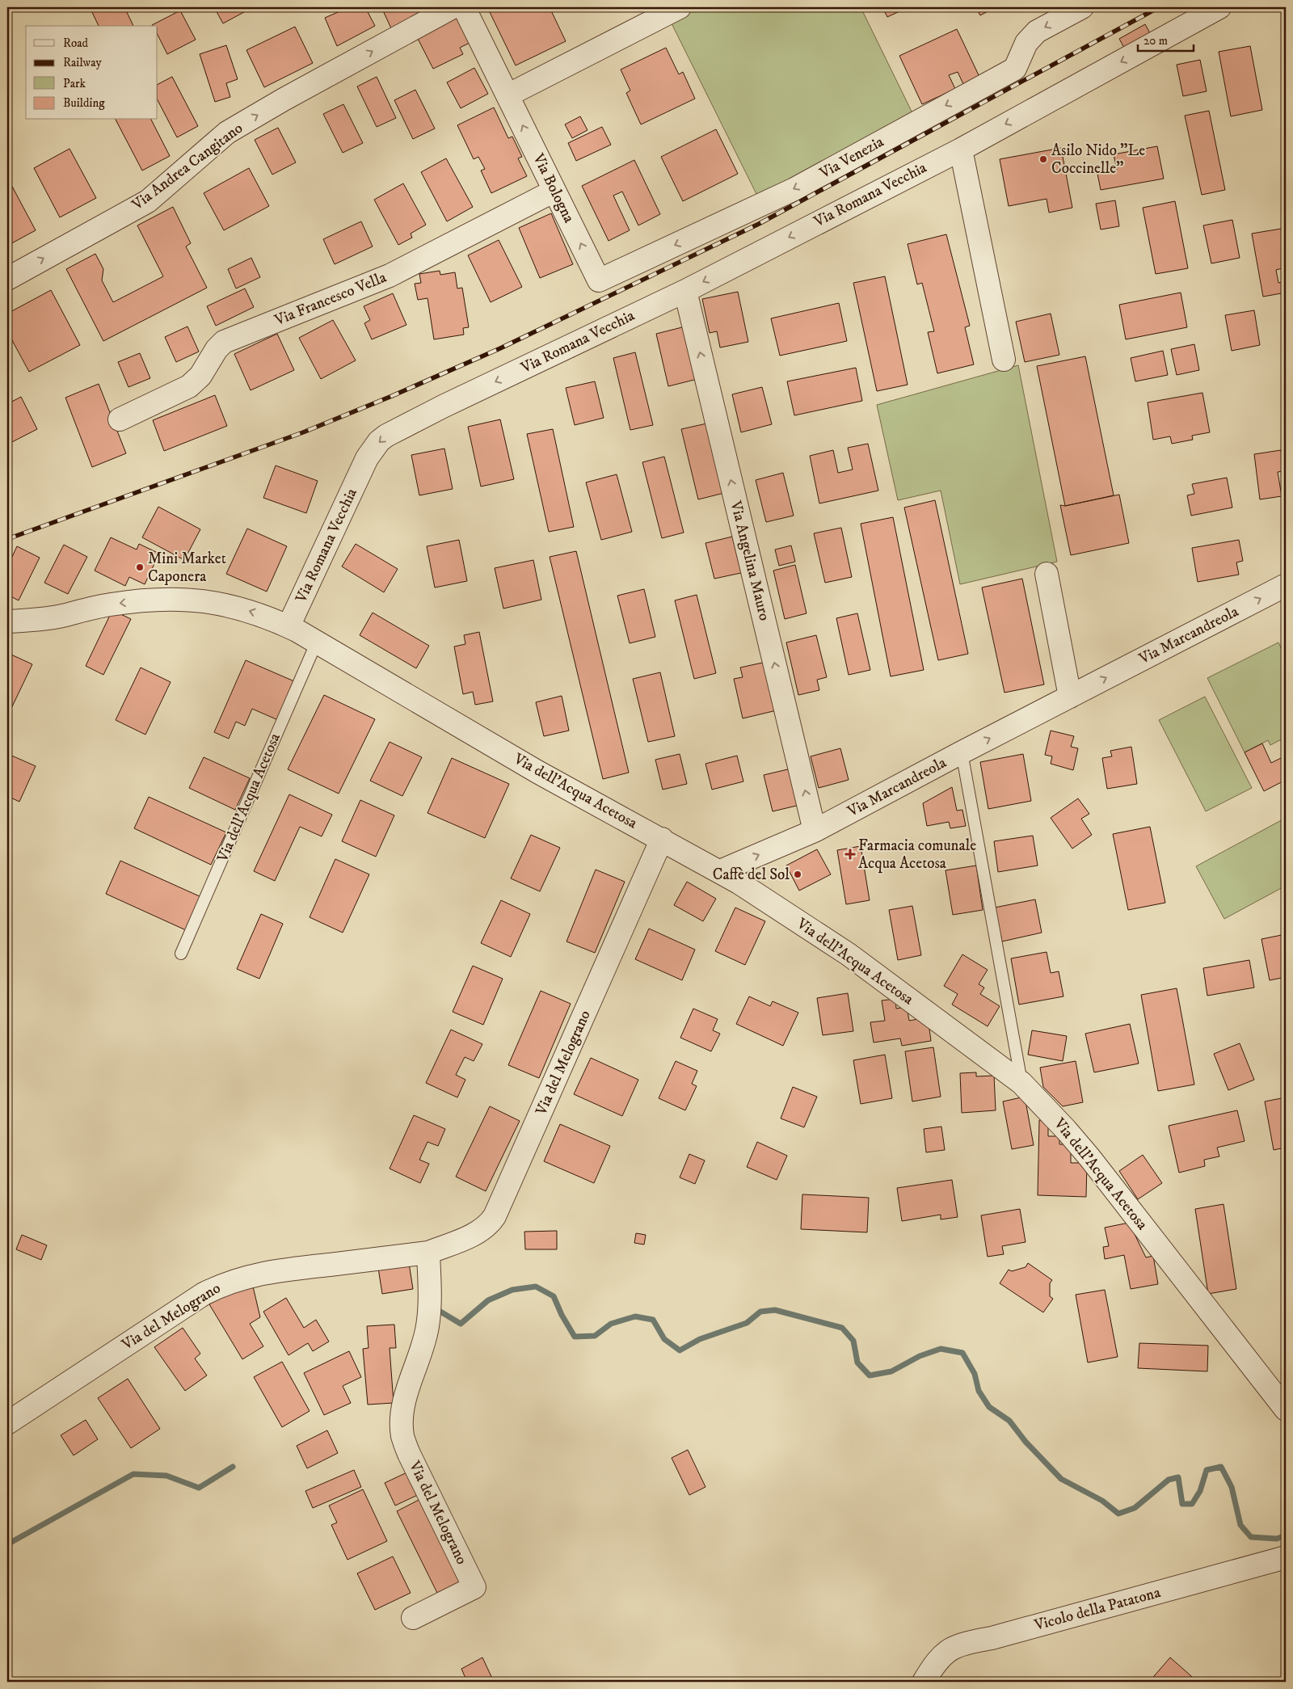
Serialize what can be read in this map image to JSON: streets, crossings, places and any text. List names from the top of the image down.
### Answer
{
  "streets": {
    "street": [
      "Via Venezia",
      "Via Andrea Cangitano",
      "Via Bologna",
      "Via Romana Vecchia",
      "Via Francesco Vella",
      "Via Angelina Mauro",
      "Via Marcandreola",
      "Via dell'Acqua Acetosa",
      "Via del Melograno",
      "Vicolo della Patatona"
    ]
  },
  "crossings": [
    ["Via Venezia", "Via Bologna"],
    ["Via Bologna", "Via Francesco Vella"],
    ["Via Romana Vecchia", "Via Angelina Mauro"],
    ["Via Romana Vecchia", "Via dell'Acqua Acetosa"],
    ["Via Angelina Mauro", "Via Marcandreola"],
    ["Via Marcandreola", "Via dell'Acqua Acetosa"],
    ["Via dell'Acqua Acetosa", "Via del Melograno"]
  ],
  "one_way": [
    "Via Venezia",
    "Via Andrea Cangitano",
    "Via Bologna",
    "Via Romana Vecchia",
    "Via Angelina Mauro",
    "Via Marcandreola"
  ],
  "places": {
    "other": ["Asilo Nido \"Le Coccinelle\"", "Mini Market Caponera", "Caffè del Sol"],
    "health": ["Farmacia comunale Acqua Acetosa"]
  },
  "legend": [
    "Road",
    "Railway",
    "Park",
    "Building"
  ],
  "scale_bar": "20 m"
}
